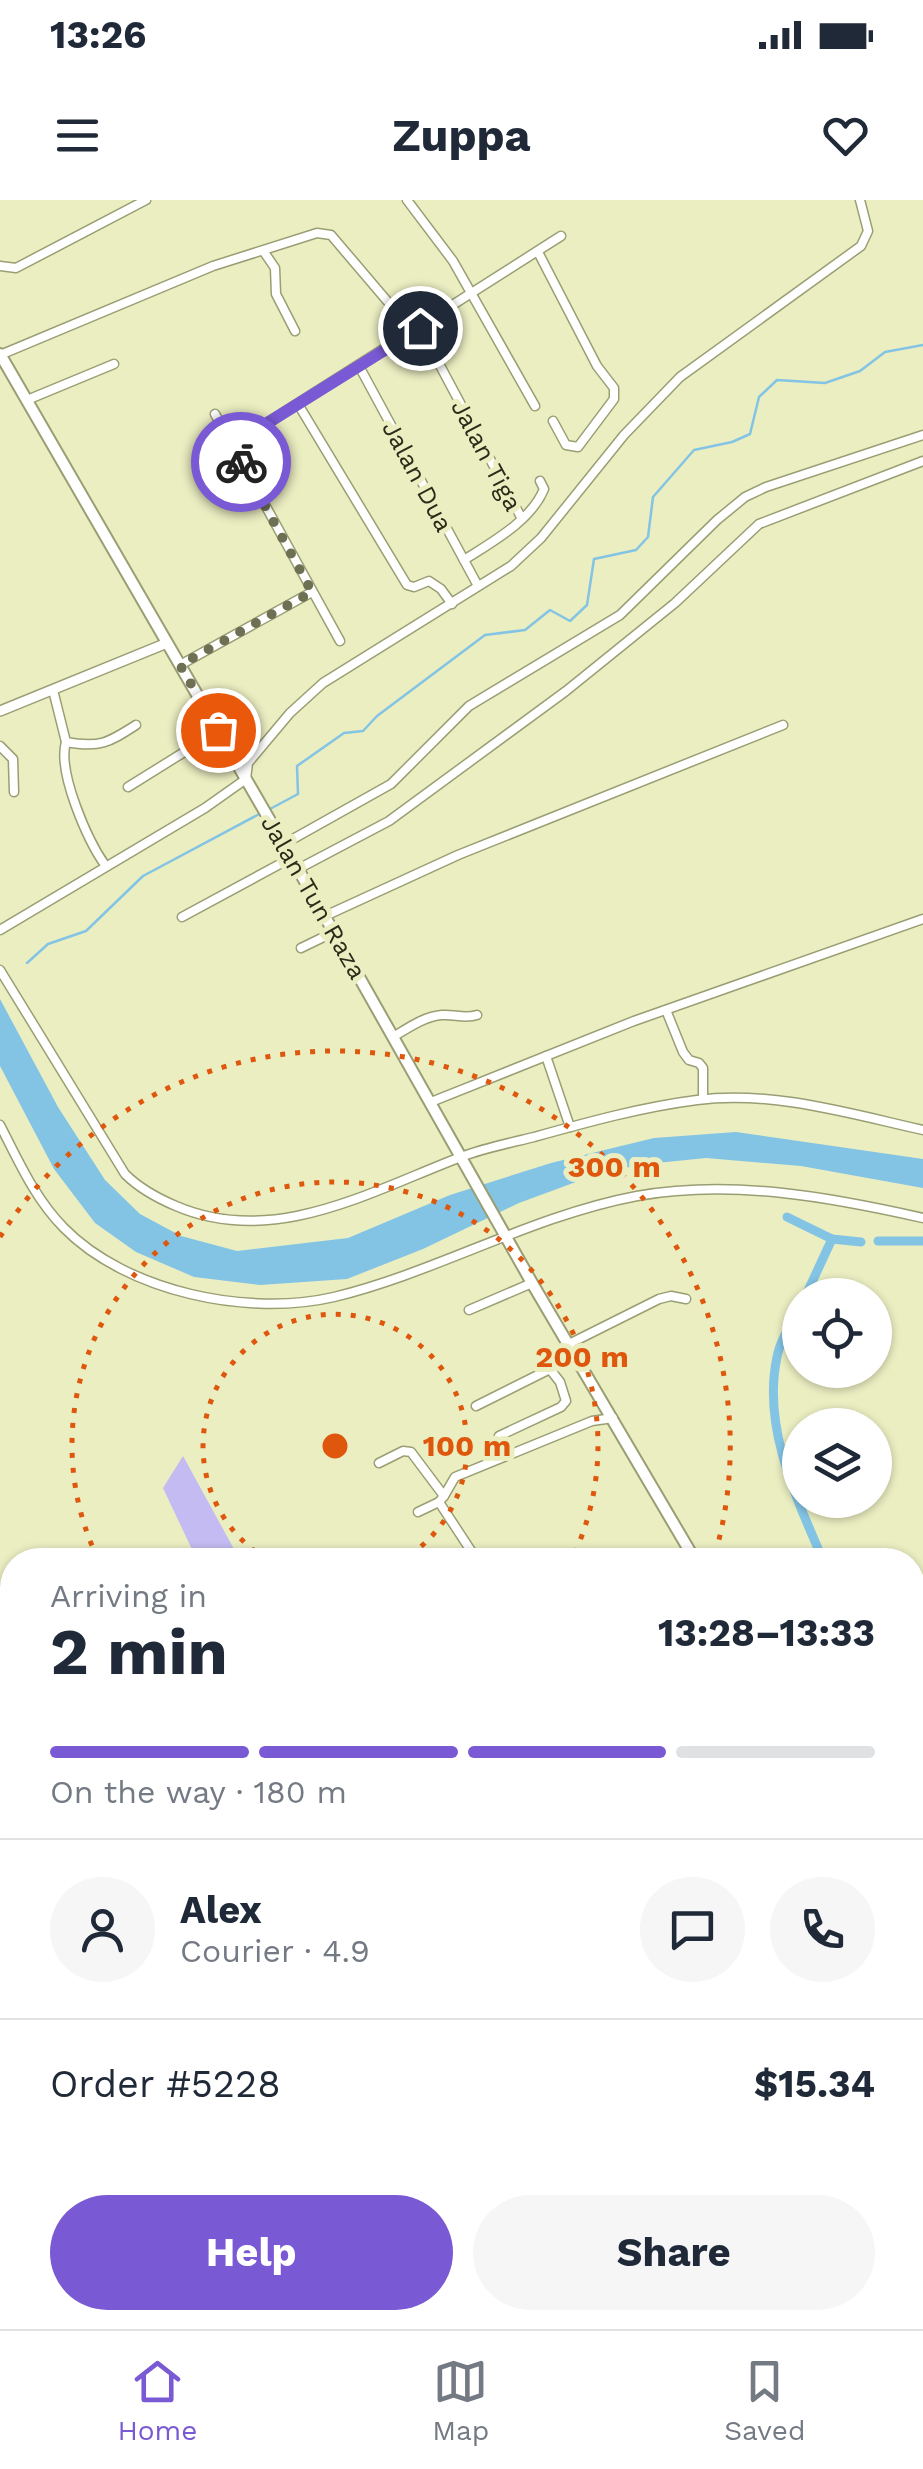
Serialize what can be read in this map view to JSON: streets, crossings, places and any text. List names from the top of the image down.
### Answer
{
  "streets": {
    "main road": ["Jalan Tun Raza"],
    "street": ["Jalan Tiga", "Jalan Dua"]
  },
  "crossings": [
    ["Jalan Tiga", "Jalan Dua"]
  ],
  "page": {
    "status": "13:26",
    "header": "Zuppa",
    "heading": ["2 min", "Arriving in", "13:28–13:33"],
    "panel": [
      "Alex",
      "Courier · 4.9",
      "Order #5228",
      "$15.34"
    ],
    "bar": "On the way · 180 m",
    "buttons": ["Help", "Share"],
    "tabs": ["Home", "Map", "Saved"]
  },
  "rings": ["300 m", "200 m", "100 m"]
}
